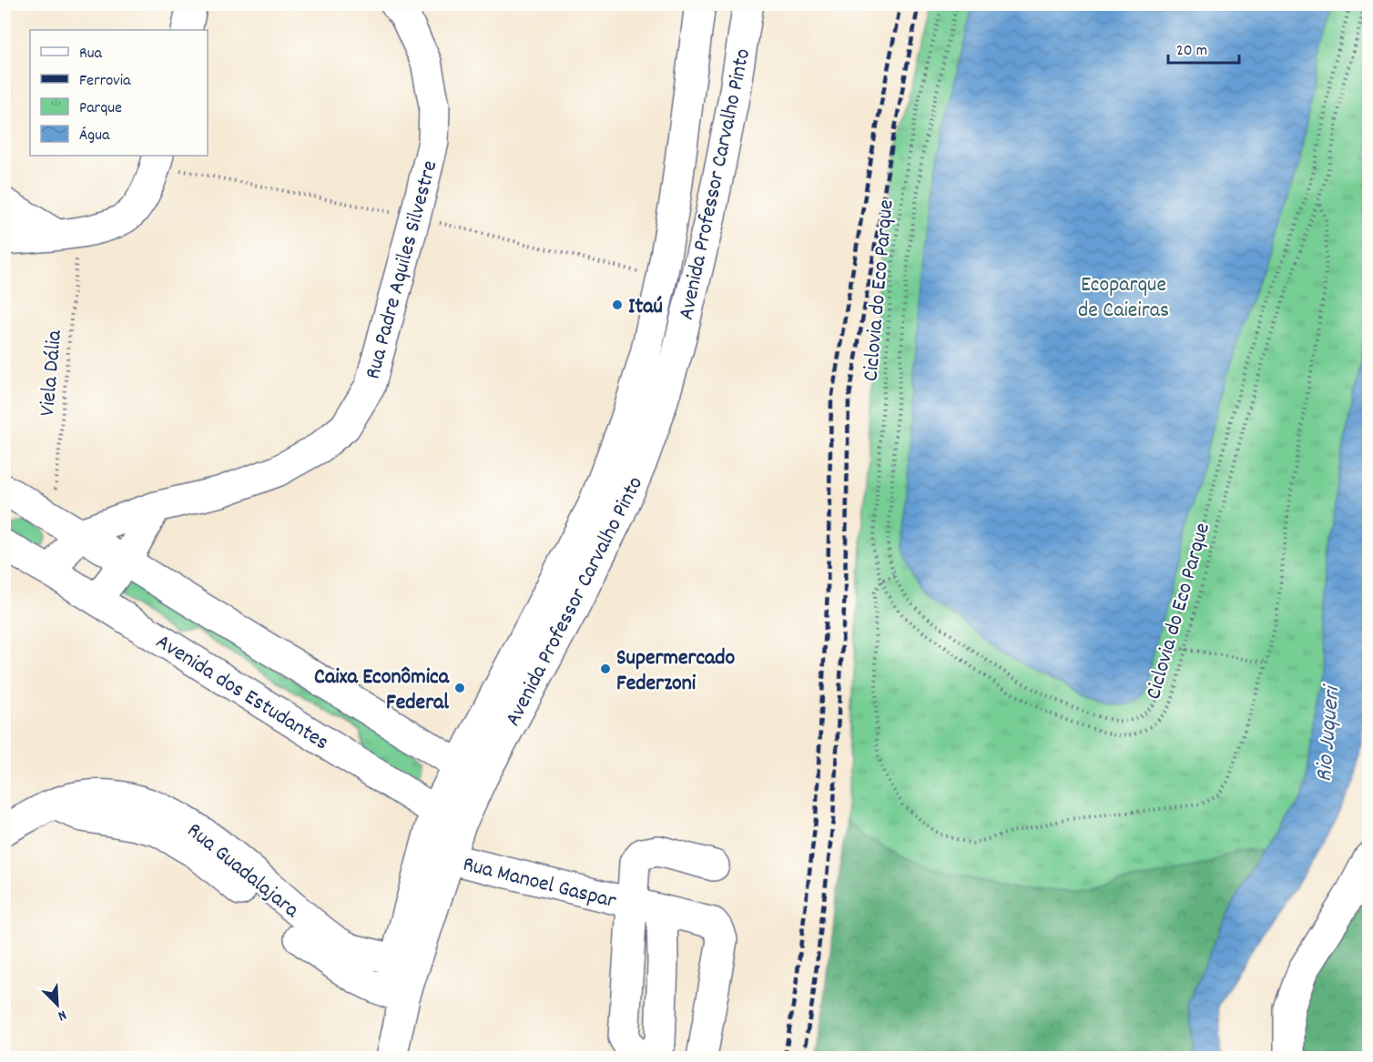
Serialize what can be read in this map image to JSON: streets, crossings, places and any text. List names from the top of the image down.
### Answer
{
  "streets": {
    "street": [
      "Avenida Professor Carvalho Pinto",
      "Rua Padre Aquiles Silvestre",
      "Avenida dos Estudantes",
      "Rua Guadalajara",
      "Rua Manoel Gaspar"
    ],
    "path": ["Ciclovia do Eco Parque", "Viela Dália"]
  },
  "crossings": [
    ["Avenida Professor Carvalho Pinto", "Avenida dos Estudantes"],
    ["Avenida Professor Carvalho Pinto", "Rua Guadalajara"],
    ["Avenida Professor Carvalho Pinto", "Rua Manoel Gaspar"]
  ],
  "water": ["Rio Juqueri"],
  "parks": ["Ecoparque de Caieiras"],
  "places": ["Itaú", "Supermercado Federzoni", "Caixa Econômica Federal"],
  "legend": [
    "Rua",
    "Ferrovia",
    "Parque",
    "Água"
  ],
  "scale_bar": "20 m",
  "north": "bottom right"
}
